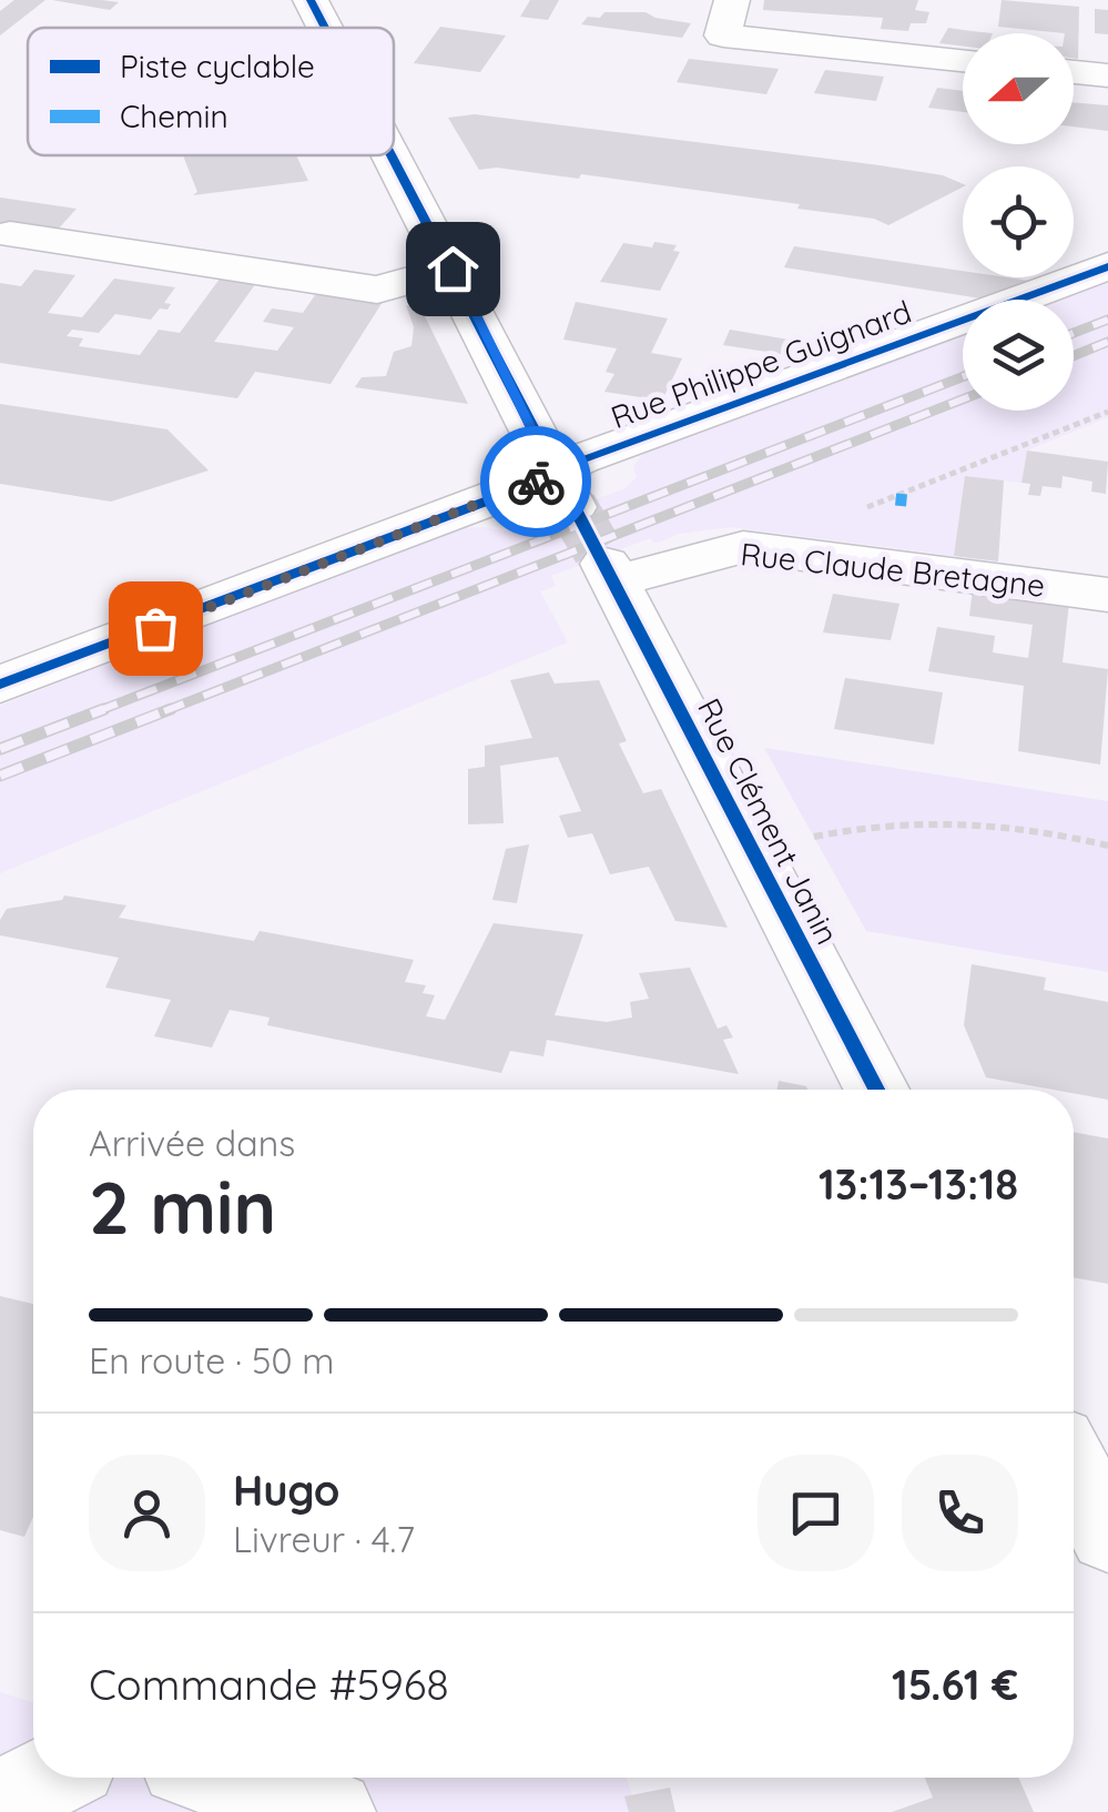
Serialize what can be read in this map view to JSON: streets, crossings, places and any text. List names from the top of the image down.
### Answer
{
  "streets": {
    "street": ["Rue Philippe Guignard", "Rue Claude Bretagne", "Rue Clément Janin"]
  },
  "crossings": [
    ["Rue Claude Bretagne", "Rue Clément Janin"]
  ],
  "legend": ["Piste cyclable", "Chemin"],
  "north": "left",
  "page": {
    "heading": ["2 min", "Arrivée dans", "13:13–13:18"],
    "panel": [
      "Hugo",
      "Livreur · 4.7",
      "Commande #5968",
      "15.61 €"
    ],
    "bar": "En route · 50 m"
  }
}
